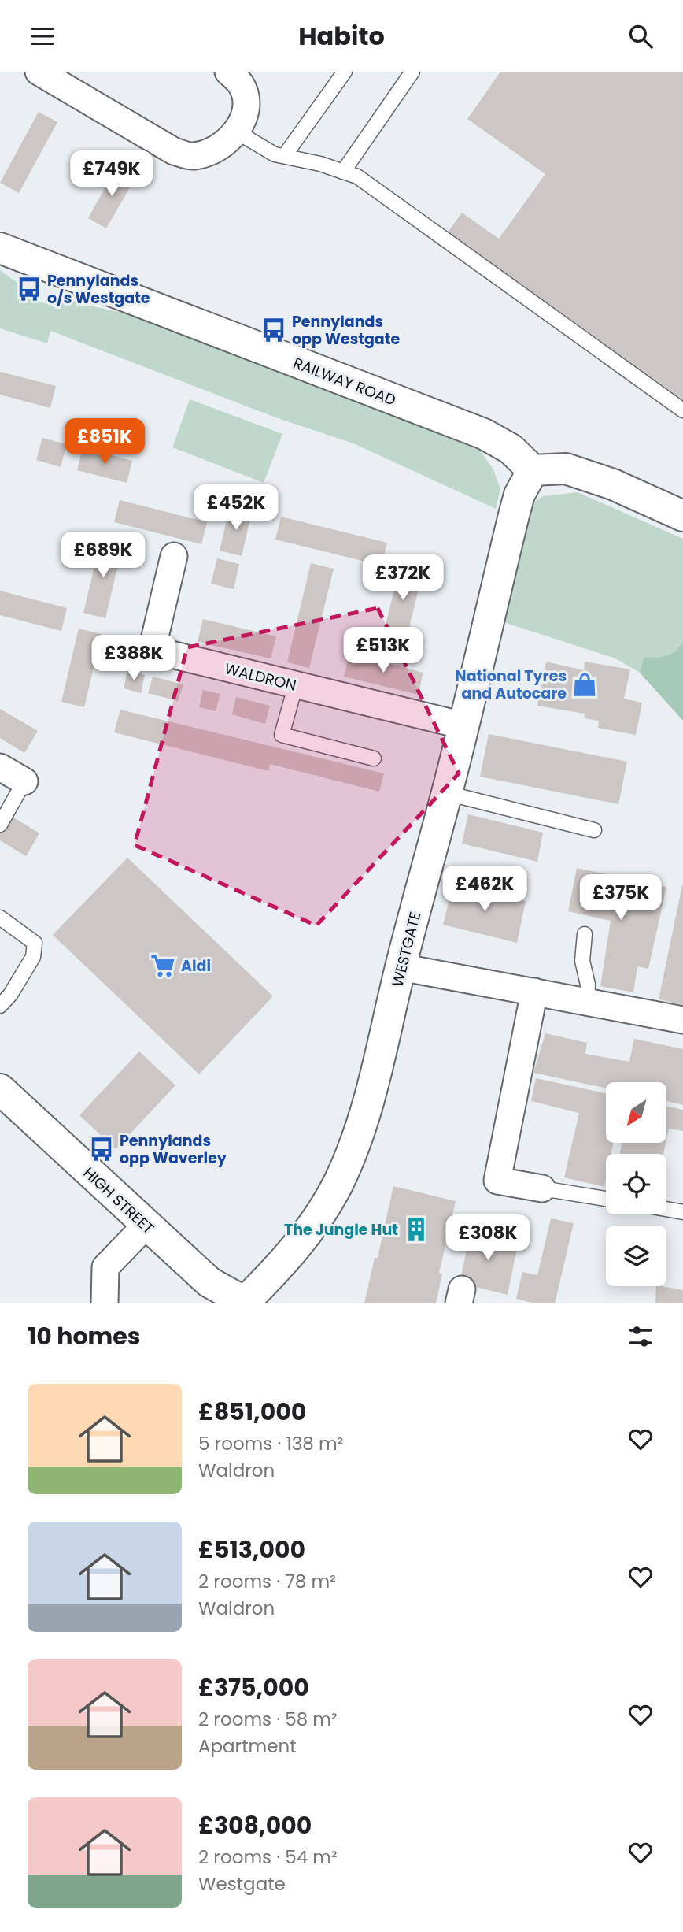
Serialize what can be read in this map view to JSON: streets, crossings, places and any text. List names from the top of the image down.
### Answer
{
  "streets": {
    "street": [
      "RAILWAY ROAD",
      "WALDRON",
      "WESTGATE",
      "HIGH STREET"
    ]
  },
  "crossings": [
    ["RAILWAY ROAD", "WESTGATE"],
    ["WALDRON", "WESTGATE"],
    ["WESTGATE", "HIGH STREET"]
  ],
  "places": {
    "bus stop": ["Pennylands o/s Westgate", "Pennylands opp Westgate", "Pennylands opp Waverley"],
    "shop": ["National Tyres and Autocare"],
    "supermarket": ["Aldi"],
    "building": ["The Jungle Hut"]
  },
  "north": "bottom left",
  "page": {
    "header": "Habito",
    "price": [
      "£749K",
      "£851K",
      "£452K",
      "£689K",
      "£372K",
      "£513K",
      "£388K",
      "£462K",
      "£375K",
      "£308K"
    ],
    "heading": "10 homes",
    "list": [
      {
        "name": "£851,000",
        "note": "5 rooms · 138 m² · Waldron"
      },
      {
        "name": "£513,000",
        "note": "2 rooms · 78 m² · Waldron"
      },
      {
        "name": "£375,000",
        "note": "2 rooms · 58 m² · Apartment"
      },
      {
        "name": "£308,000",
        "note": "2 rooms · 54 m² · Westgate"
      }
    ]
  }
}
